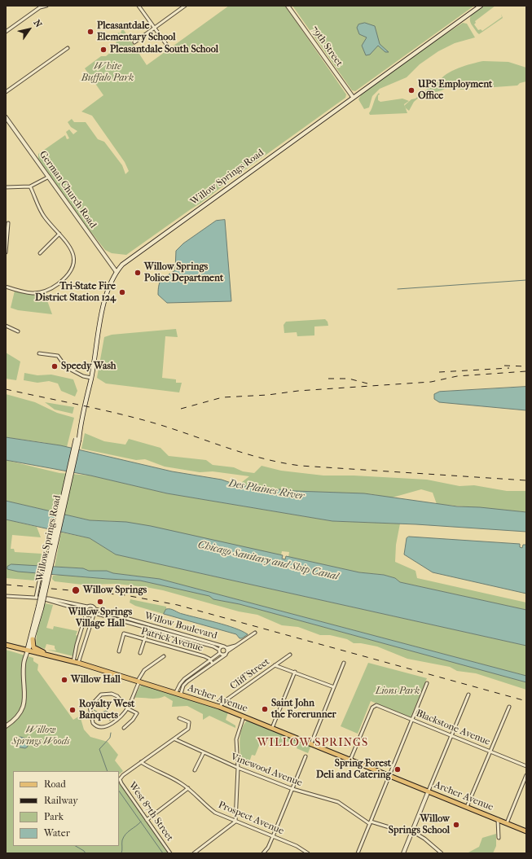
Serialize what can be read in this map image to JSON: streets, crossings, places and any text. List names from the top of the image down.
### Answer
{
  "streets": {
    "main road": ["Willow Springs Road", "Archer Avenue"],
    "street": [
      "79th Street",
      "German Church Road",
      "Willow Boulevard",
      "Patrick Avenue",
      "Cliff Street",
      "Blackstone Avenue",
      "Vinewood Avenue",
      "West 87th Street",
      "Prospect Avenue"
    ]
  },
  "crossings": [
    ["79th Street", "Willow Springs Road"],
    ["Willow Springs Road", "German Church Road"],
    ["Willow Springs Road", "Archer Avenue"],
    ["Willow Boulevard", "Patrick Avenue"],
    ["Willow Boulevard", "Archer Avenue"],
    ["Cliff Street", "Archer Avenue"],
    ["Archer Avenue", "Blackstone Avenue"],
    ["West 87th Street", "Prospect Avenue"]
  ],
  "districts": ["WILLOW SPRINGS"],
  "water": ["Des Plaines River", "Chicago Sanitary and Ship Canal"],
  "parks": ["White Buffalo Park", "Lions Park", "Willow Springs Woods"],
  "places": [
    "Pleasantdale Elementary School",
    "Pleasantdale South School",
    "UPS Employment Office",
    "Willow Springs Police Department",
    "Tri-State Fire District Station 124",
    "Speedy Wash",
    "Willow Springs",
    "Willow Springs Village Hall",
    "Willow Hall",
    "Saint John the Forerunner",
    "Royalty West Banquets",
    "Spring Forest Deli and Catering",
    "Willow Springs School"
  ],
  "legend": [
    "Road",
    "Railway",
    "Park",
    "Water"
  ],
  "north": "top right"
}
